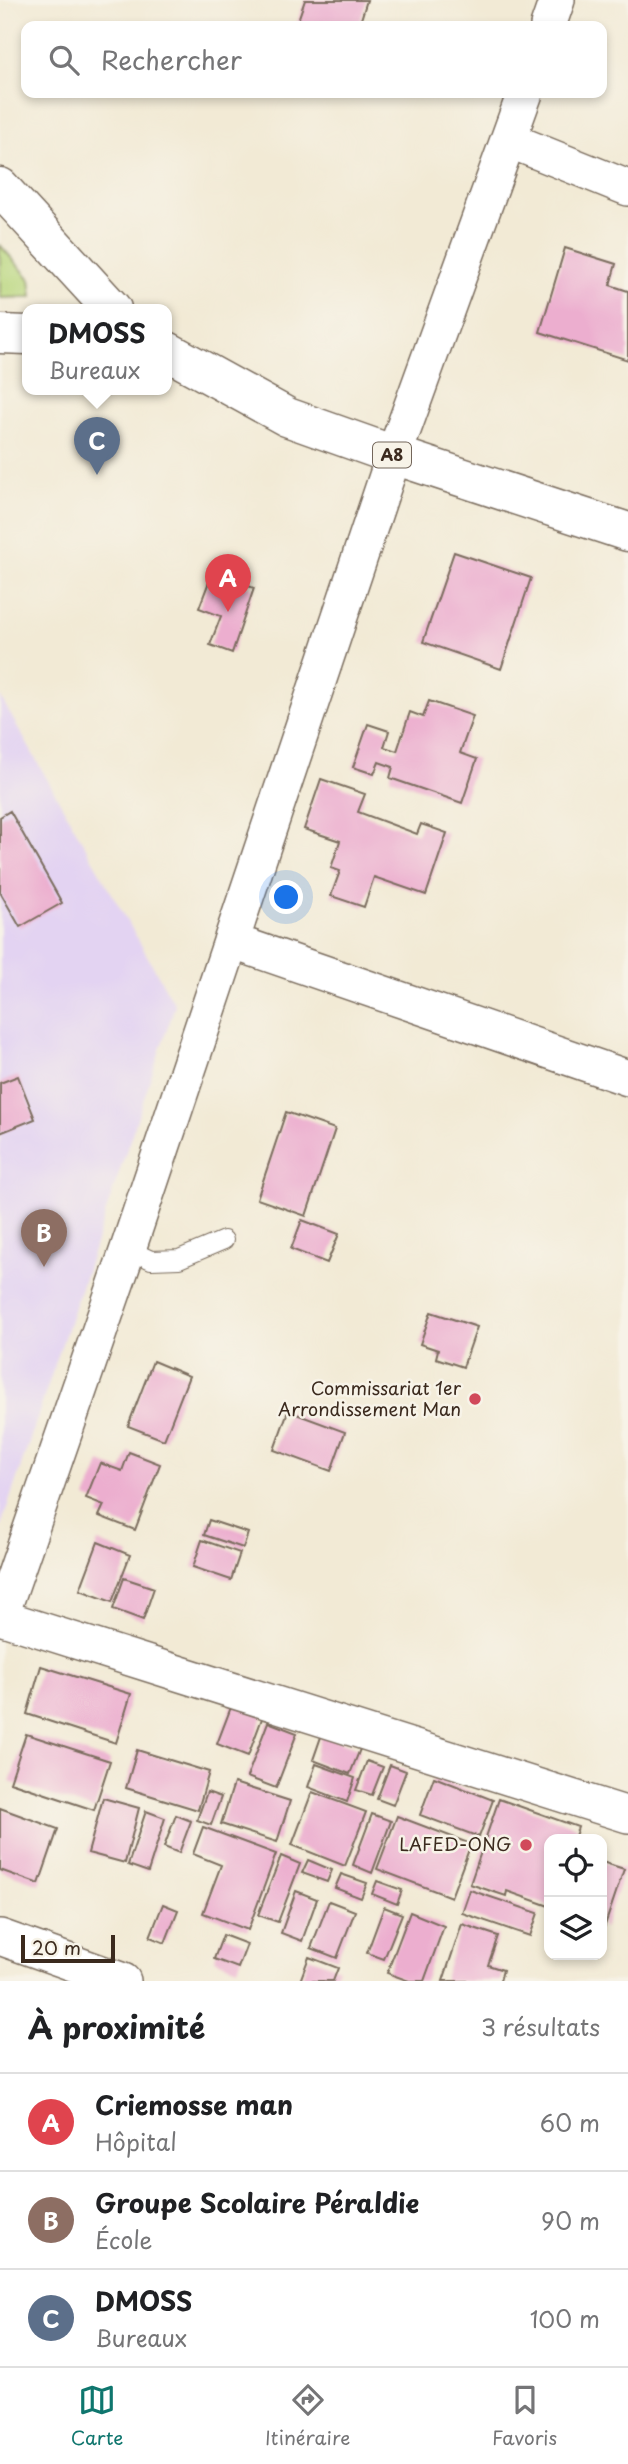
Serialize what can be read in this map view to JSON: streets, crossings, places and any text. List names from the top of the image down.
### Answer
{
  "streets": {
    "main road": ["A8"]
  },
  "places": ["Commissariat 1er Arrondissement Man", "LAFED-ONG"],
  "scale_bar": "20 m",
  "page": {
    "search": "Rechercher",
    "popup": ["DMOSS", "Bureaux"],
    "pins": ["C", "A", "B"],
    "scale": "20 m",
    "heading": ["À proximité", "3 résultats"],
    "list": [
      {
        "mark": "A",
        "name": "Criemosse man",
        "note": "Hôpital",
        "value": "60 m"
      },
      {
        "mark": "B",
        "name": "Groupe Scolaire Péraldie",
        "note": "École",
        "value": "90 m"
      },
      {
        "mark": "C",
        "name": "DMOSS",
        "note": "Bureaux",
        "value": "100 m"
      }
    ],
    "nav": ["Carte", "Itinéraire", "Favoris"]
  }
}
